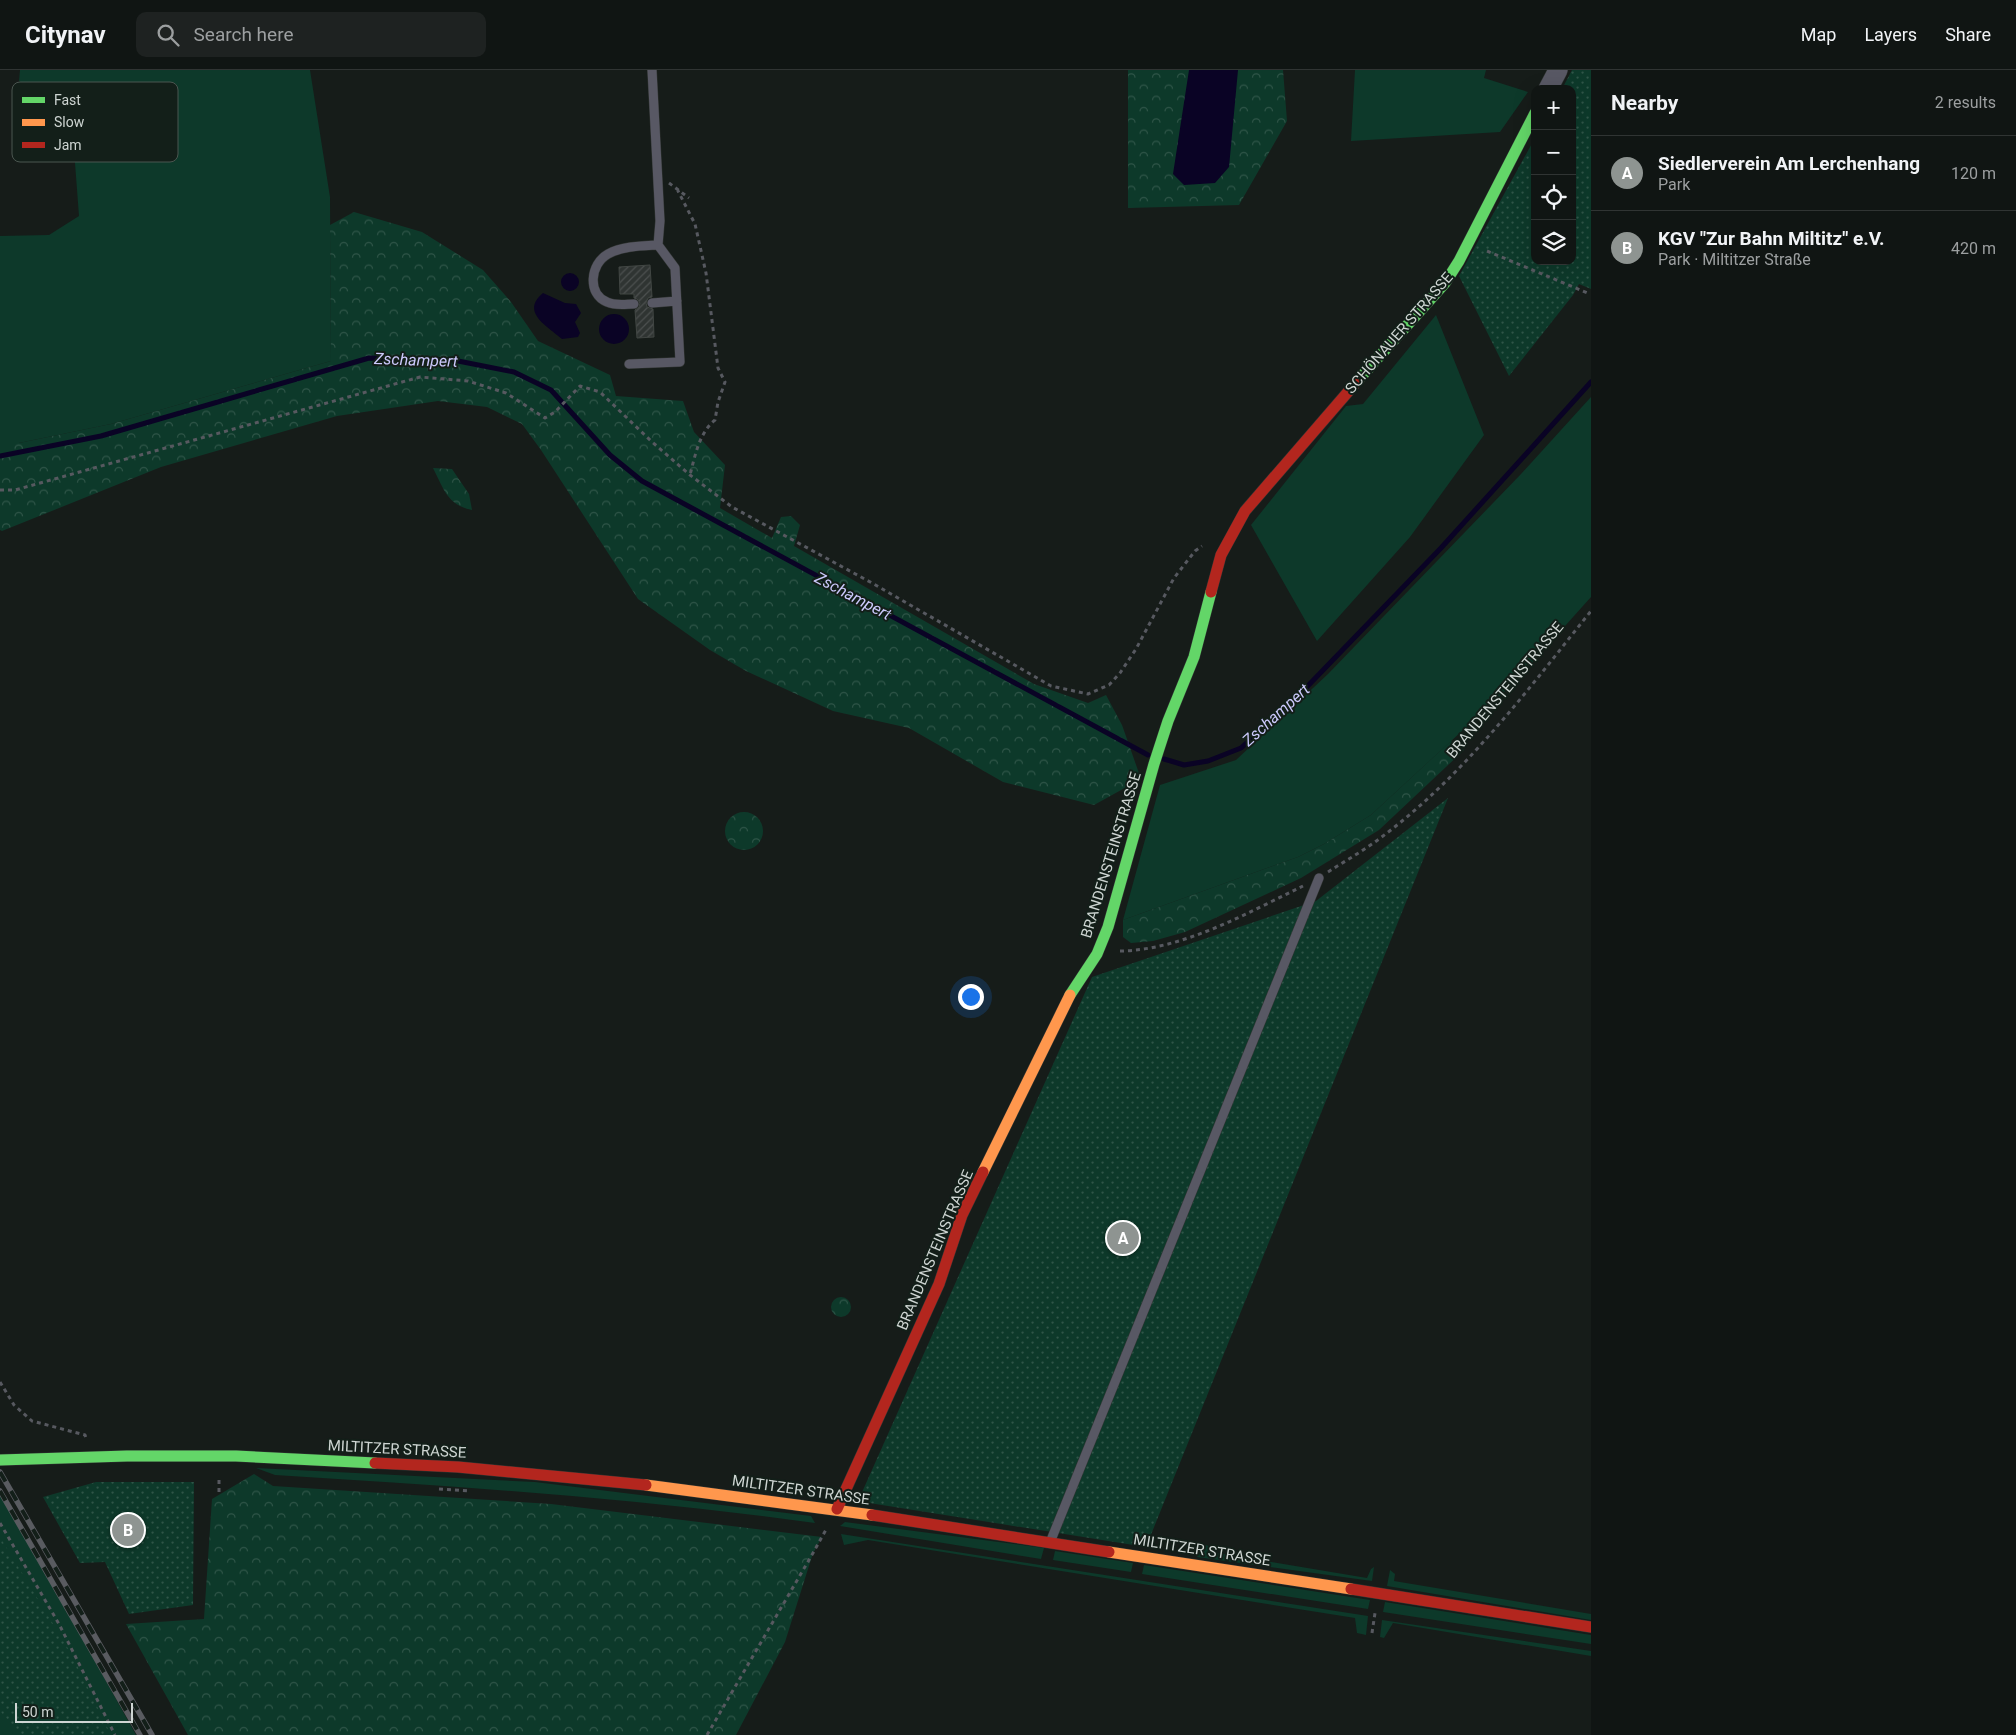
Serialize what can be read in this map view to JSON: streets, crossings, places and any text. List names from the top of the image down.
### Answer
{
  "streets": {
    "street": ["SCHÖNAUER STRASSE", "BRANDENSTEINSTRASSE", "MILTITZER STRASSE"]
  },
  "crossings": [
    ["SCHÖNAUER STRASSE", "BRANDENSTEINSTRASSE"],
    ["BRANDENSTEINSTRASSE", "MILTITZER STRASSE"]
  ],
  "water": ["Zschampert"],
  "legend": ["Fast", "Slow", "Jam"],
  "scale_bar": "50 m",
  "page": {
    "header": "Citynav",
    "search": "Search here",
    "nav": ["Map", "Layers", "Share"],
    "heading": ["Nearby", "2 results"],
    "map_buttons": ["+", "−"],
    "list": [
      {
        "mark": "A",
        "name": "Siedlerverein Am Lerchenhang",
        "note": "Park",
        "value": "120 m"
      },
      {
        "mark": "B",
        "name": "KGV \"Zur Bahn Miltitz\" e.V.",
        "note": "Park · Miltitzer Straße",
        "value": "420 m"
      }
    ],
    "pins": ["A", "B"],
    "scale": "50 m"
  }
}
